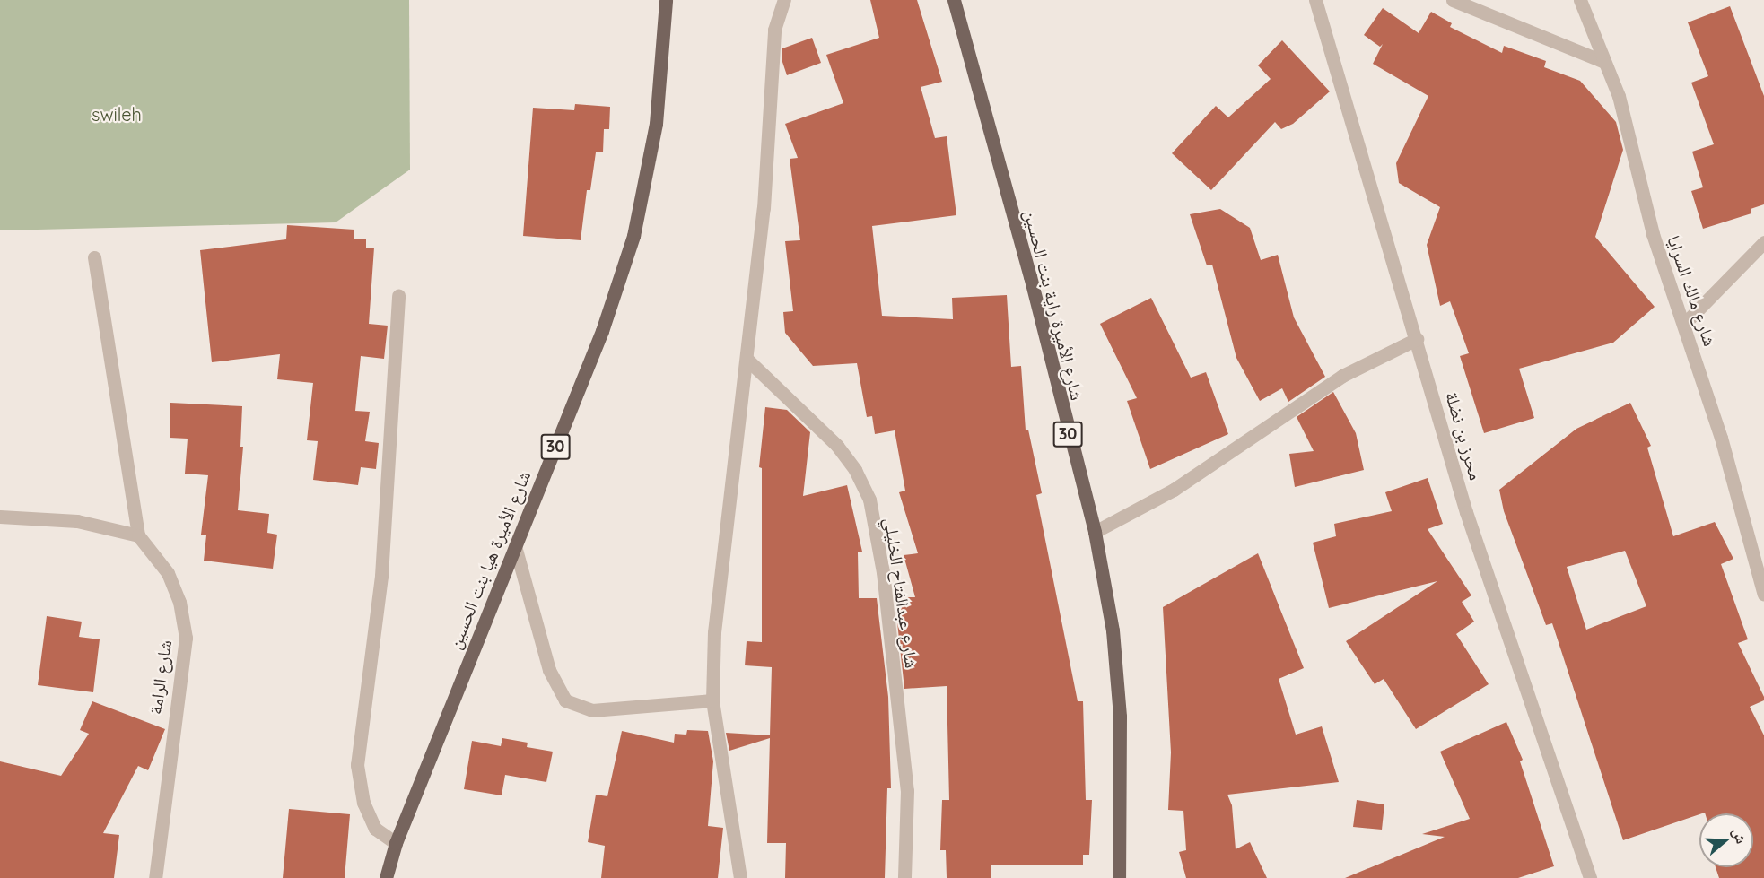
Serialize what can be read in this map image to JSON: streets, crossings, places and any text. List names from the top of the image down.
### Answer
{
  "streets": {
    "main road": ["شارع الأميرة راية بنت الحسين", "30", "شارع الأميرة هيا بنت الحسين"],
    "street": [
      "شارع مالك السرايا",
      "محرز بن نضلة",
      "شارع عبدالفتاح الخليلي",
      "شارع الرامة"
    ]
  },
  "parks": ["swileh"],
  "north": "right"
}
